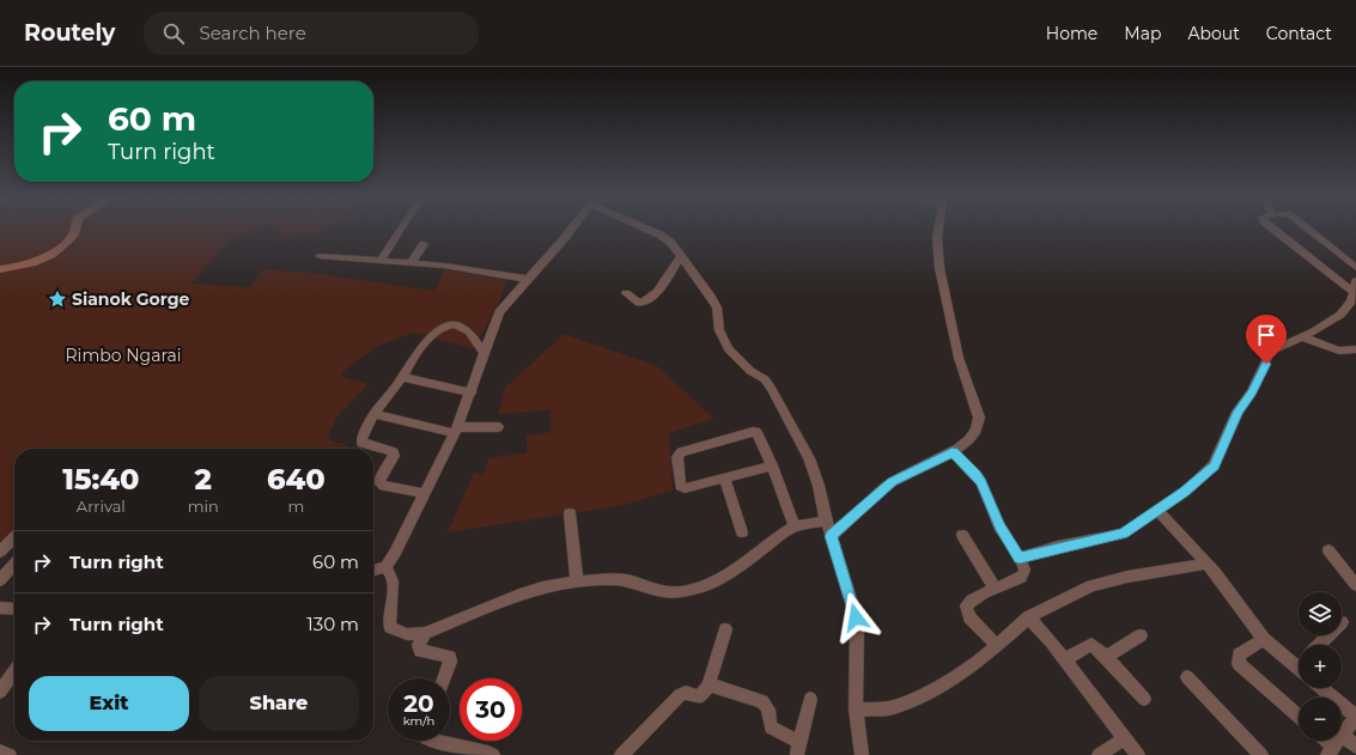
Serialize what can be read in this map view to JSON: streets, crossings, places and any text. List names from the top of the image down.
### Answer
{
  "parks": ["Rimbo Ngarai"],
  "places": {
    "place": ["Sianok Gorge"]
  },
  "page": {
    "header": "Routely",
    "search": "Search here",
    "nav": [
      "Home",
      "Map",
      "About",
      "Contact"
    ],
    "turn": ["60 m", "Turn right"],
    "eta": [
      "15:40",
      "Arrival",
      "2",
      "min",
      "640",
      "m"
    ],
    "list": [
      {
        "name": "Turn right",
        "value": "60 m"
      },
      {
        "name": "Turn right",
        "value": "130 m"
      }
    ],
    "map_buttons": ["+", "−"],
    "buttons": ["Exit", "Share"],
    "speed": "20 km/h",
    "limit": "30"
  }
}
